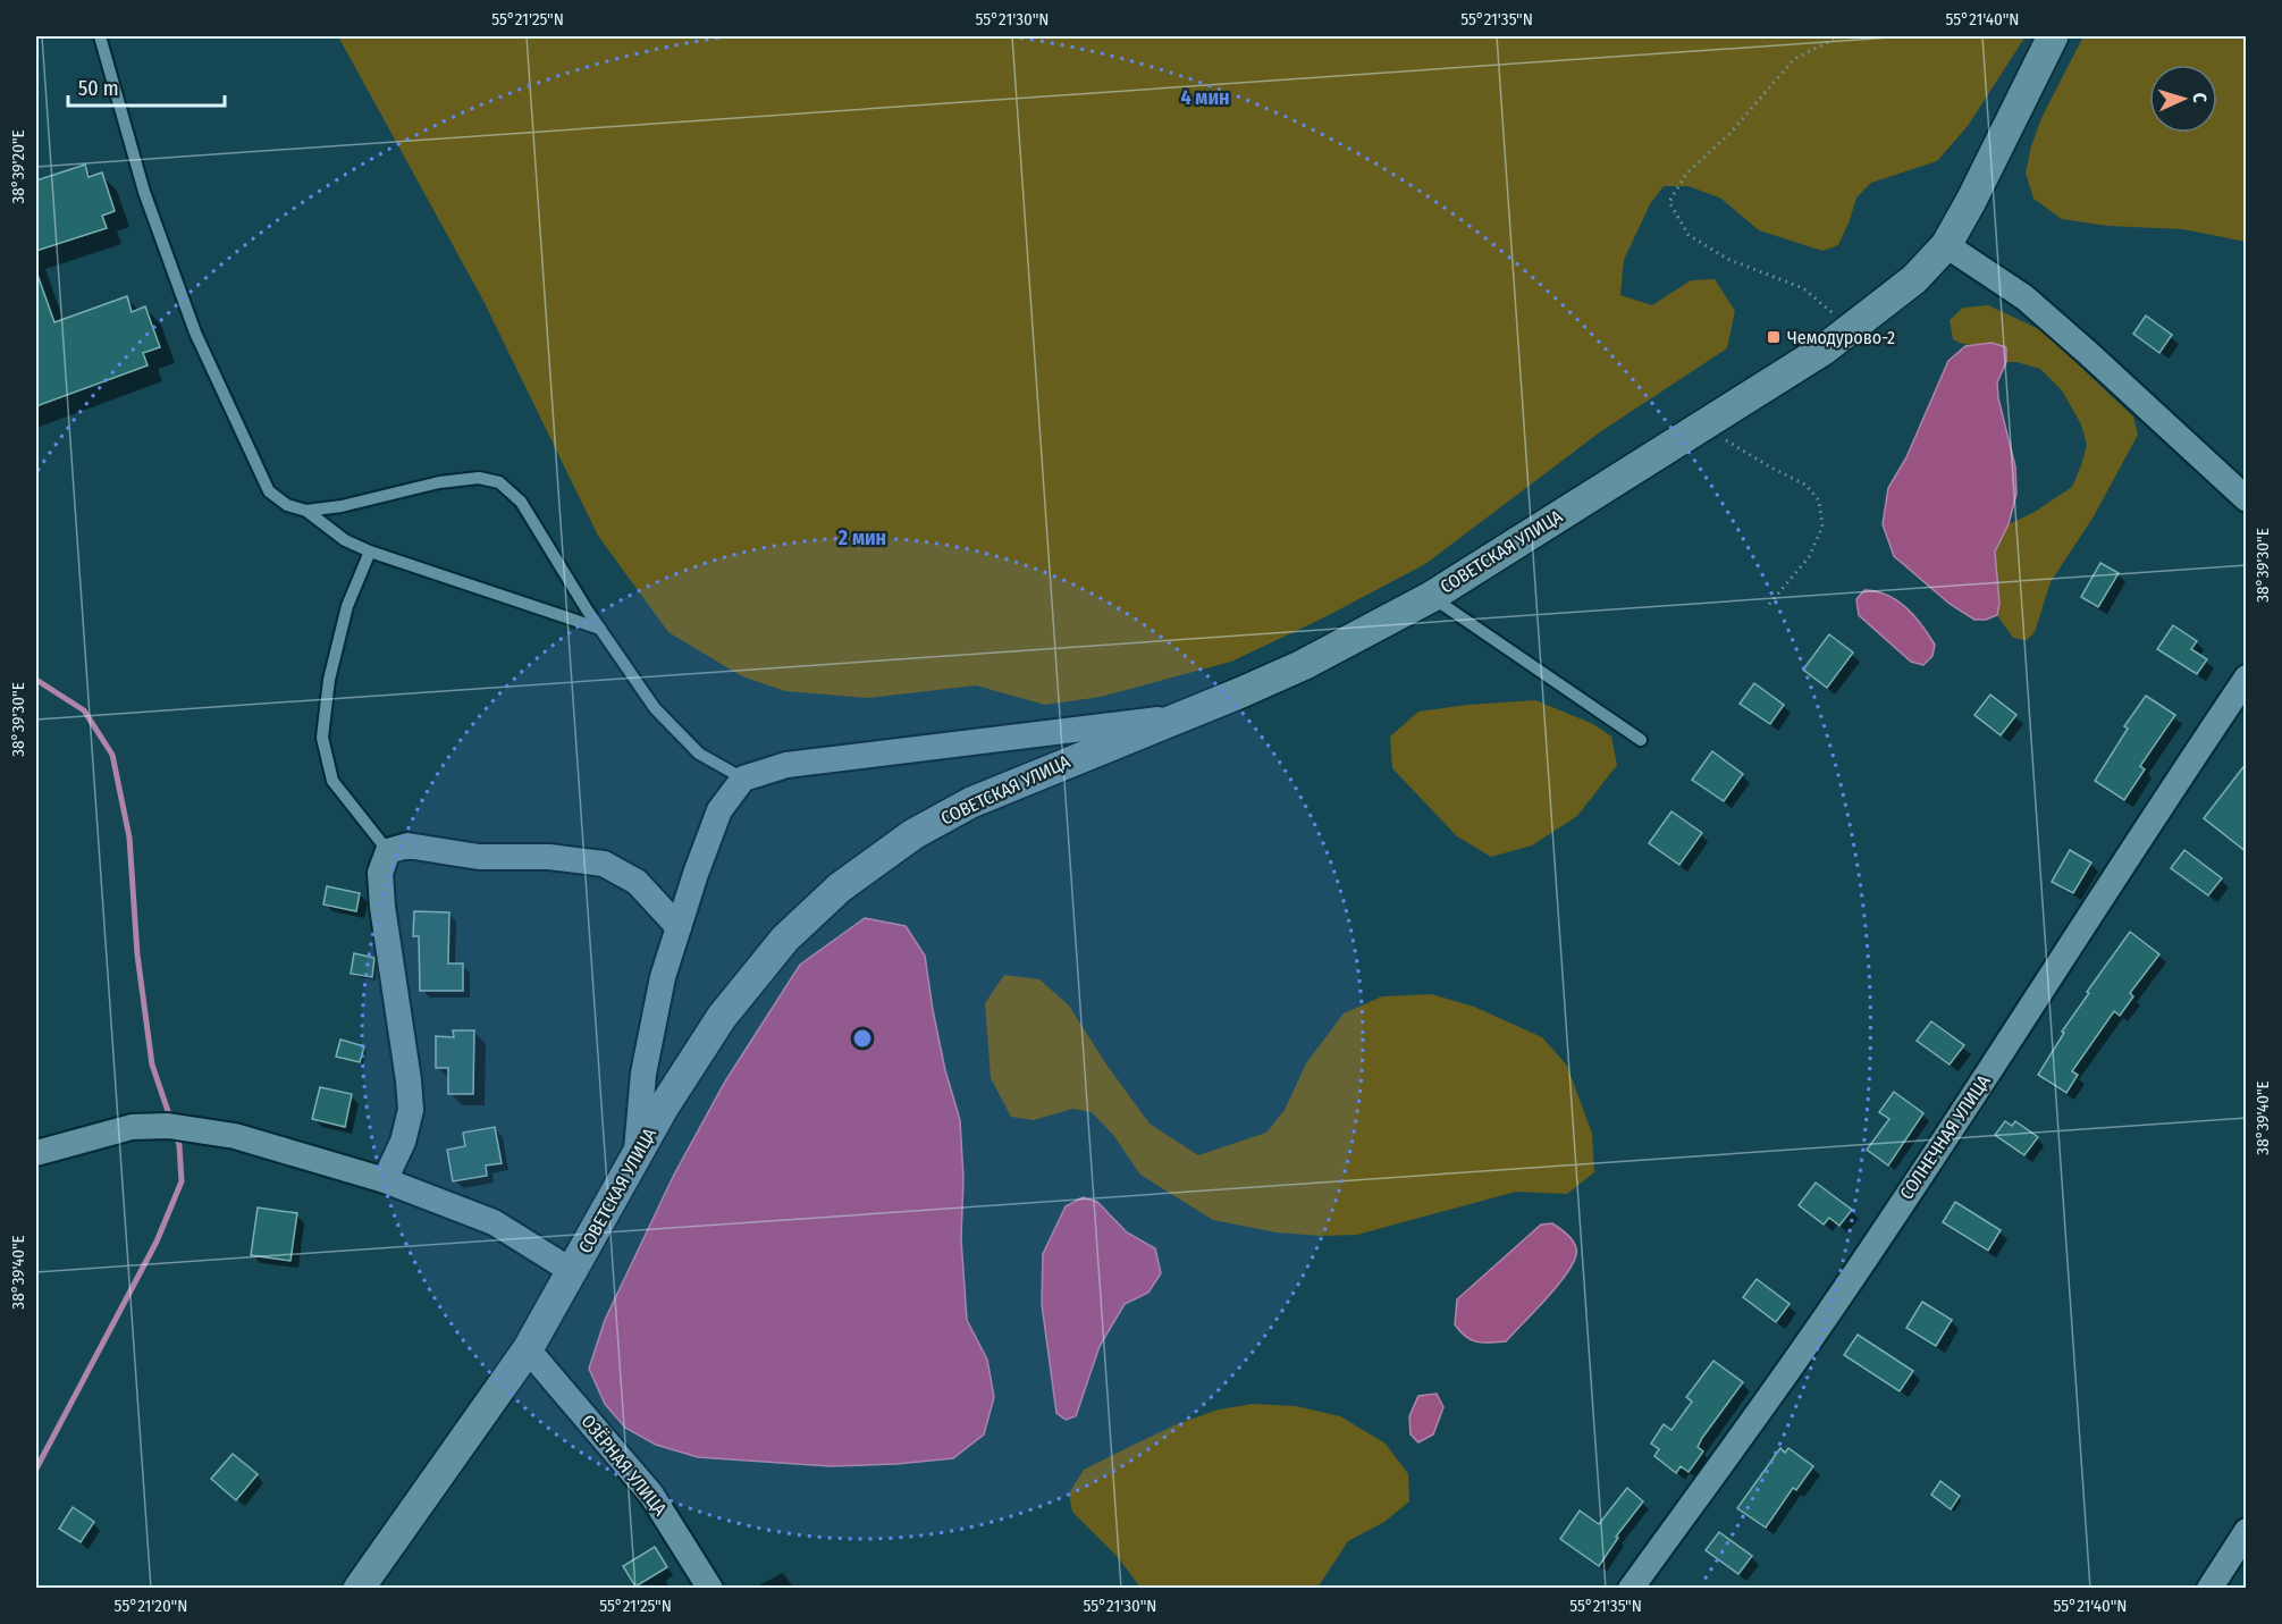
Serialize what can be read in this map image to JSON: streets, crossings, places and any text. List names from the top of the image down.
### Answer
{
  "streets": {
    "street": ["СОВЕТСКАЯ УЛИЦА", "СОЛНЕЧНАЯ УЛИЦА", "ОЗЁРНАЯ УЛИЦА"]
  },
  "crossings": [
    ["СОВЕТСКАЯ УЛИЦА", "ОЗЁРНАЯ УЛИЦА"]
  ],
  "places": {
    "transit": ["Чемодурово-2"]
  },
  "scale_bar": "50 m",
  "north": "right",
  "coordinates": [
    "55°21'25\"N",
    "55°21'30\"N",
    "55°21'35\"N",
    "55°21'40\"N",
    "38°39'20\"E",
    "38°39'30\"E",
    "38°39'40\"E",
    "55°21'20\"N"
  ],
  "rings": ["4 мин", "2 мин"]
}
